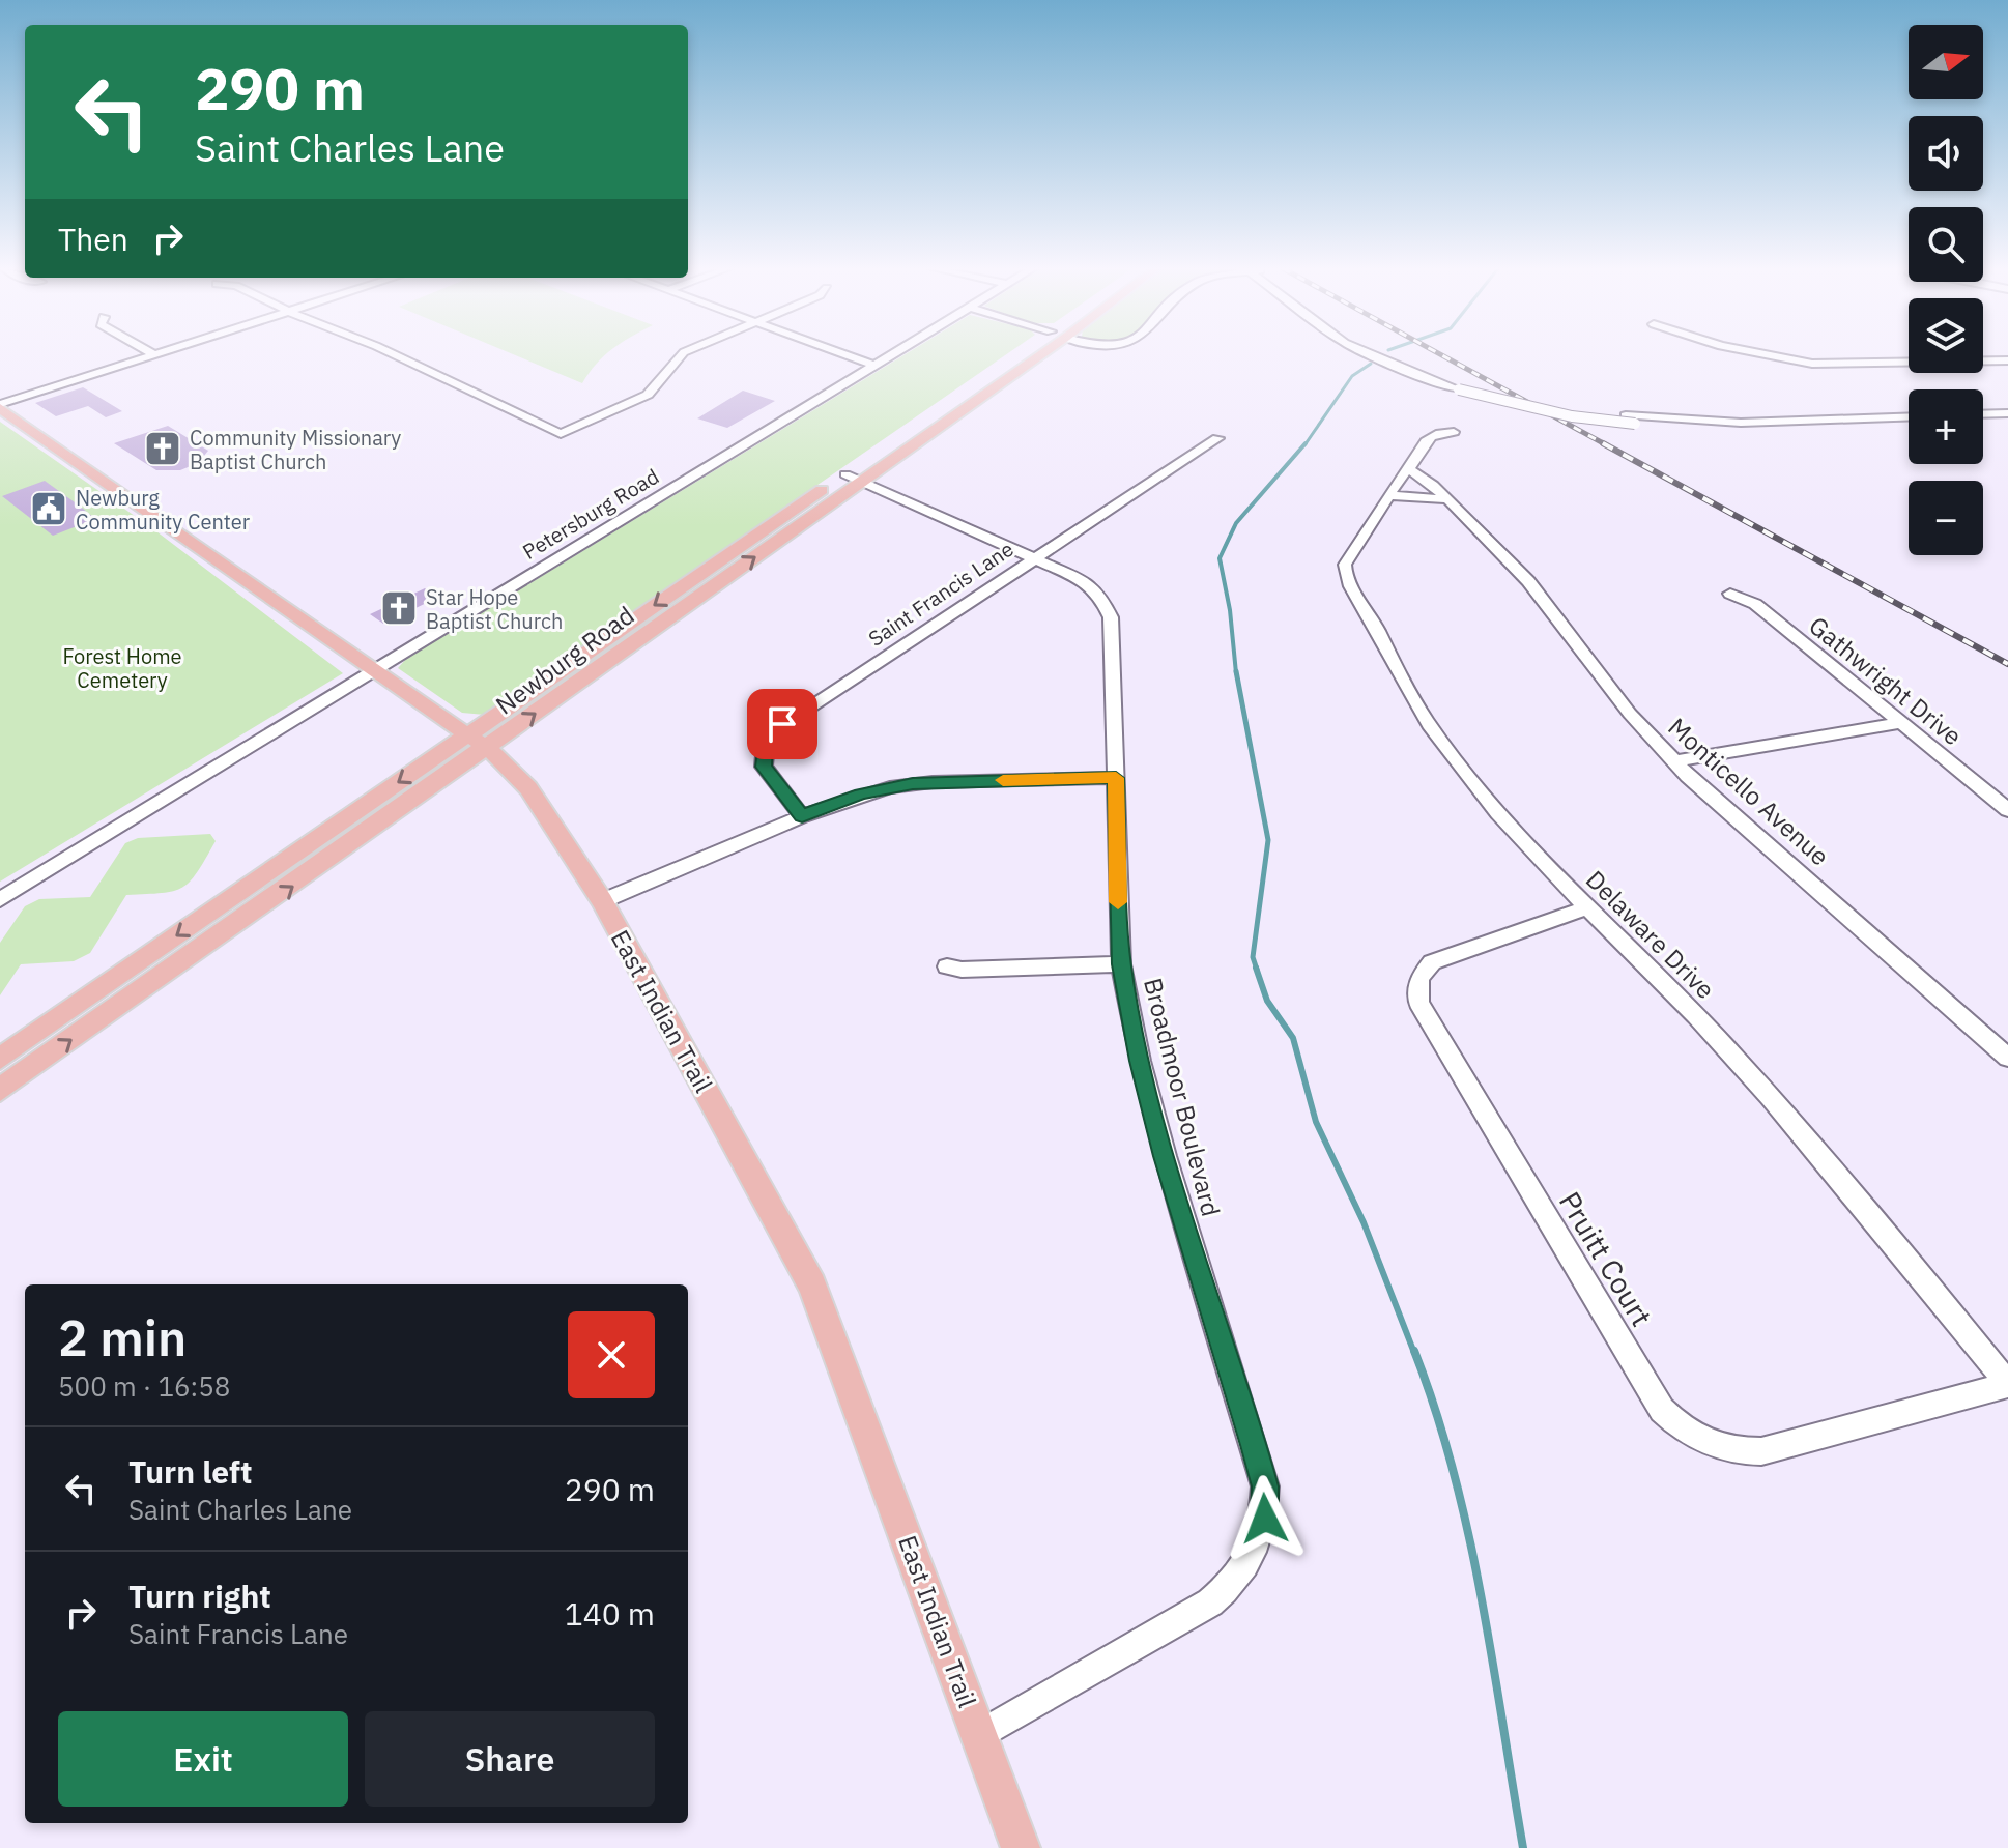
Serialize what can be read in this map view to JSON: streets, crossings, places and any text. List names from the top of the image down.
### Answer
{
  "streets": {
    "main road": ["Newburg Road", "East Indian Trail"],
    "street": [
      "Petersburg Road",
      "Saint Francis Lane",
      "Gathwright Drive",
      "Monticello Avenue",
      "Delaware Drive",
      "Broadmoor Boulevard",
      "Pruitt Court"
    ]
  },
  "crossings": [
    ["Petersburg Road", "East Indian Trail"],
    ["Saint Francis Lane", "Broadmoor Boulevard"],
    ["Newburg Road", "East Indian Trail"],
    ["Newburg Road", "Broadmoor Boulevard"],
    ["Monticello Avenue", "Delaware Drive"],
    ["Delaware Drive", "Pruitt Court"],
    ["East Indian Trail", "Broadmoor Boulevard"]
  ],
  "parks": ["Forest Home Cemetery"],
  "places": {
    "church": ["Community Missionary Baptist Church", "Star Hope Baptist Church"],
    "public building": ["Newburg Community Center"]
  },
  "north": "right",
  "page": {
    "map_buttons": ["+", "−"],
    "turn": ["290 m", "Saint Charles Lane"],
    "then": "Then",
    "heading": ["2 min", "500 m · 16:58"],
    "list": [
      {
        "name": "Turn left",
        "note": "Saint Charles Lane",
        "value": "290 m"
      },
      {
        "name": "Turn right",
        "note": "Saint Francis Lane",
        "value": "140 m"
      }
    ],
    "buttons": ["Exit", "Share"]
  }
}
